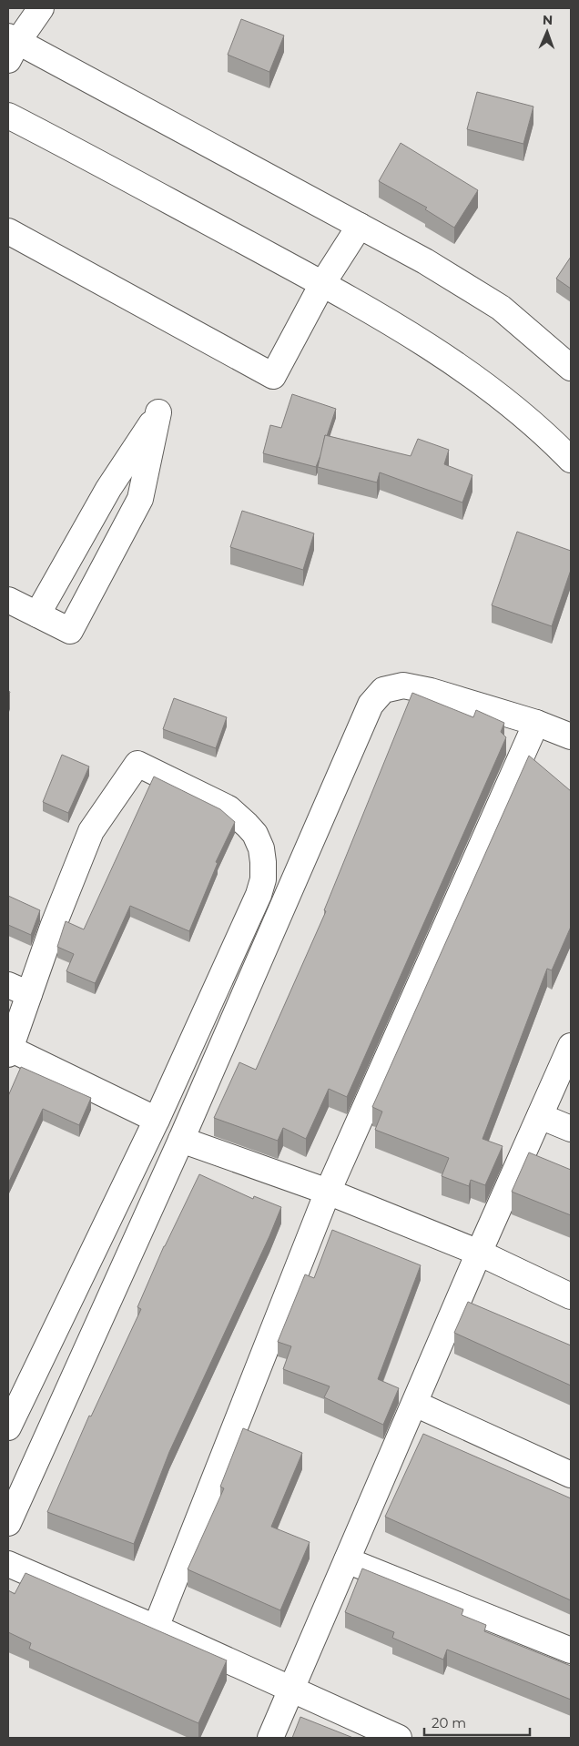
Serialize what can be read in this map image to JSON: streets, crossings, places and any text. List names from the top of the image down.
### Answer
{
  "scale_bar": "20 m",
  "north": "top"
}
